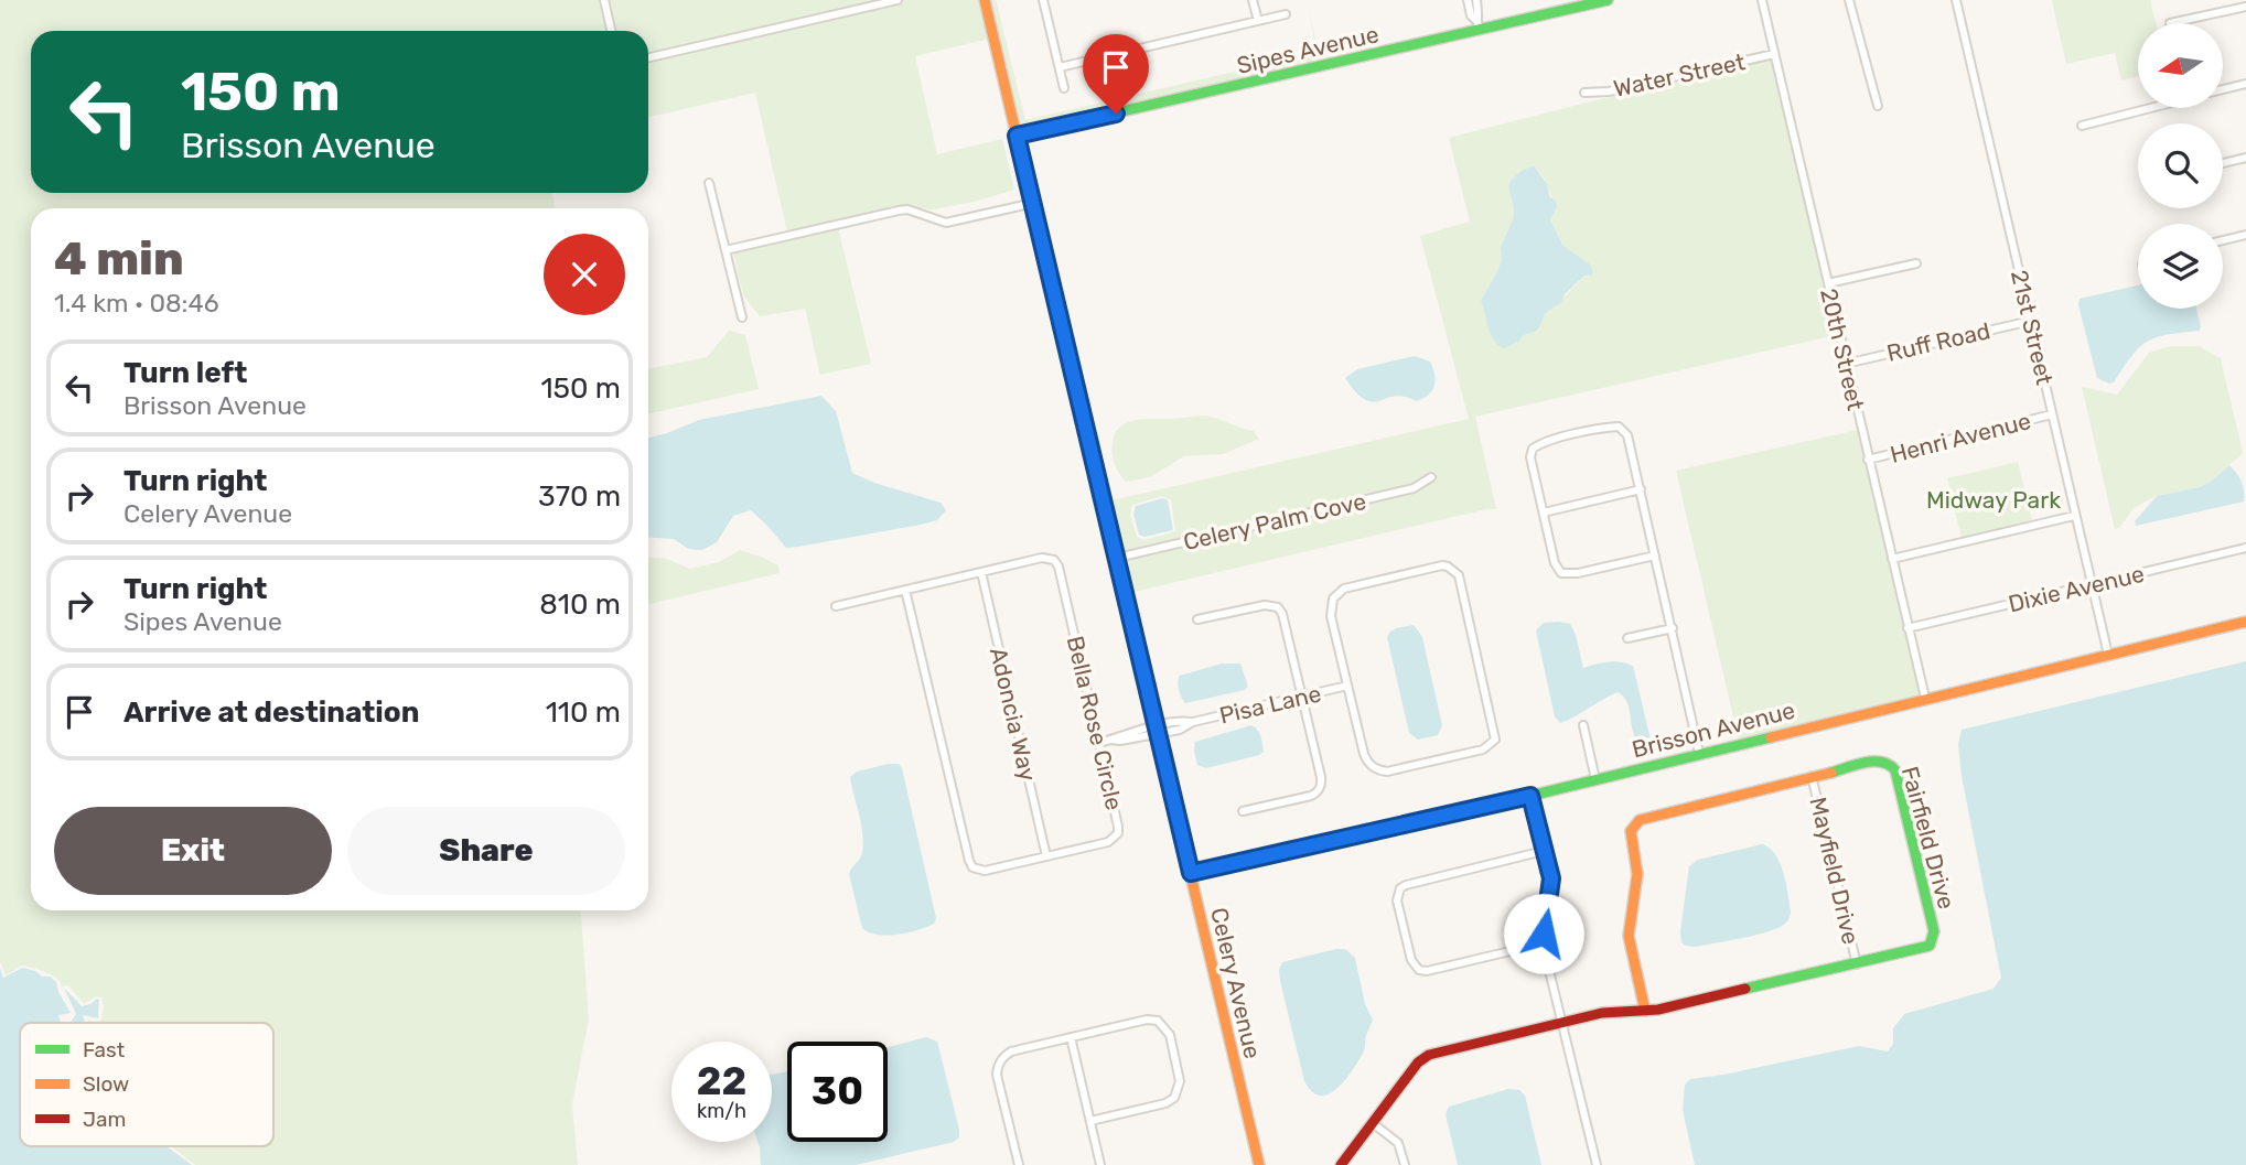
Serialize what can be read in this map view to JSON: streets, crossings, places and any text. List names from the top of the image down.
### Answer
{
  "streets": {
    "street": [
      "Sipes Avenue",
      "Water Street",
      "21st Street",
      "Ruff Road",
      "20th Street",
      "Henri Avenue",
      "Celery Palm Cove",
      "Dixie Avenue",
      "Pisa Lane",
      "Adoncia Way",
      "Bella Rose Circle",
      "Brisson Avenue",
      "Fairfield Drive",
      "Mayfield Drive",
      "Celery Avenue"
    ]
  },
  "crossings": [
    ["Sipes Avenue", "Celery Avenue"],
    ["Water Street", "20th Street"],
    ["21st Street", "Ruff Road"],
    ["21st Street", "Henri Avenue"],
    ["21st Street", "Dixie Avenue"],
    ["21st Street", "Brisson Avenue"],
    ["Ruff Road", "20th Street"],
    ["20th Street", "Henri Avenue"],
    ["20th Street", "Dixie Avenue"],
    ["20th Street", "Brisson Avenue"],
    ["Celery Palm Cove", "Celery Avenue"],
    ["Pisa Lane", "Bella Rose Circle"],
    ["Pisa Lane", "Celery Avenue"],
    ["Adoncia Way", "Bella Rose Circle"],
    ["Brisson Avenue", "Celery Avenue"],
    ["Fairfield Drive", "Mayfield Drive"]
  ],
  "parks": ["Midway Park"],
  "legend": ["Fast", "Slow", "Jam"],
  "north": "left",
  "page": {
    "turn": ["150 m", "Brisson Avenue"],
    "heading": ["4 min", "1.4 km · 08:46"],
    "list": [
      {
        "name": "Turn left",
        "note": "Brisson Avenue",
        "value": "150 m"
      },
      {
        "name": "Turn right",
        "note": "Celery Avenue",
        "value": "370 m"
      },
      {
        "name": "Turn right",
        "note": "Sipes Avenue",
        "value": "810 m"
      },
      {
        "name": "Arrive at destination",
        "value": "110 m"
      }
    ],
    "buttons": ["Exit", "Share"],
    "speed": "22 km/h",
    "limit": "30"
  }
}
